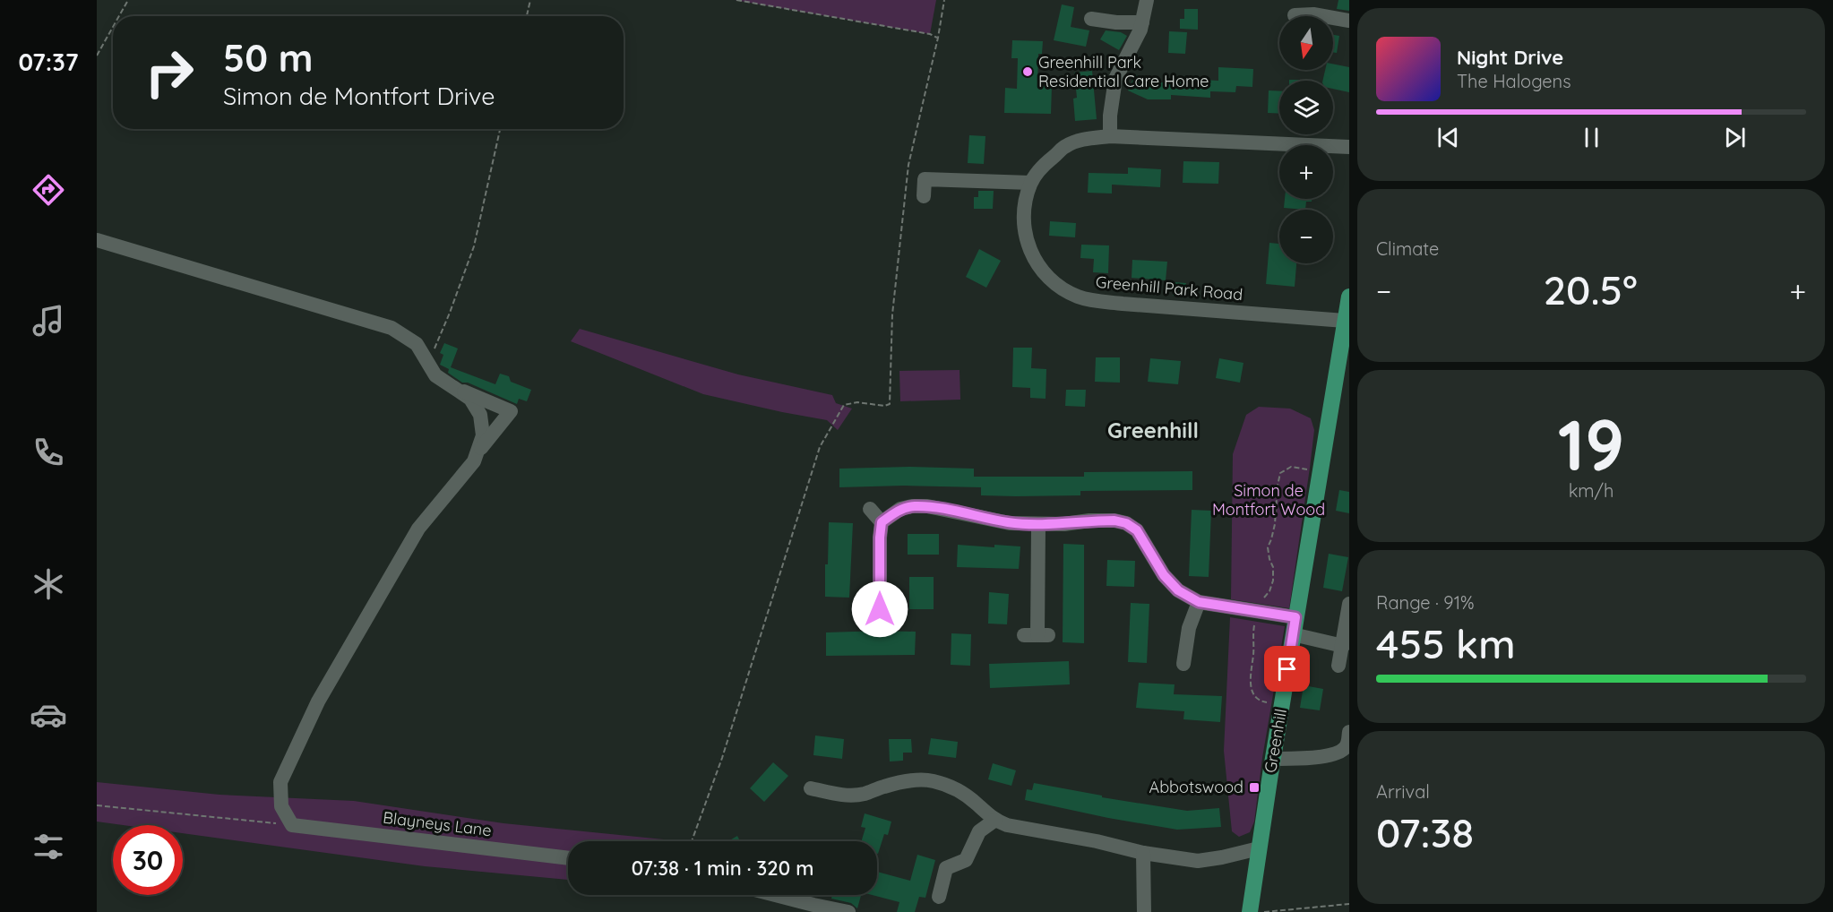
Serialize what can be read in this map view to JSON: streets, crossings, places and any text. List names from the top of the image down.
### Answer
{
  "streets": {
    "main road": ["Greenhill"],
    "street": ["Greenhill Park Road", "Blayneys Lane"]
  },
  "crossings": [
    ["Greenhill Park Road", "Greenhill"]
  ],
  "districts": ["Greenhill"],
  "parks": ["Simon de Montfort Wood"],
  "places": {
    "other": ["Greenhill Park Residential Care Home"],
    "transit": ["Abbotswood"]
  },
  "north": "bottom",
  "page": {
    "tabs": "07:37",
    "map_buttons": ["+", "−"],
    "turn": ["50 m", "Simon de Montfort Drive"],
    "song": ["Night Drive", "The Halogens"],
    "tile": [
      "Climate",
      ["19", "km/h"],
      ["Range · 91%", "455 km"],
      ["Arrival", "07:38"]
    ],
    "heat": ["−", "20.5°", "+"],
    "limit": "30",
    "trip": "07:38 · 1 min · 320 m"
  }
}
